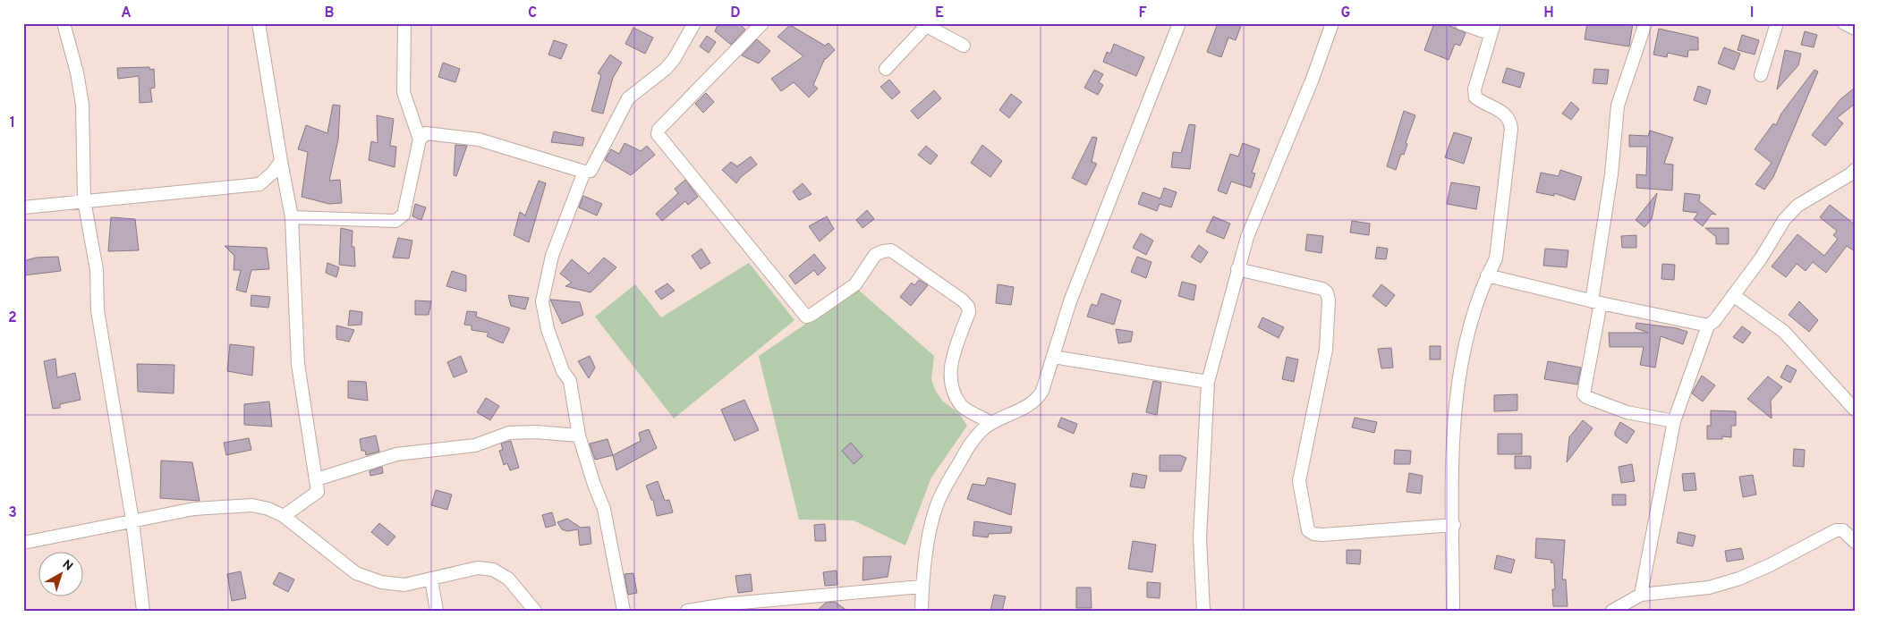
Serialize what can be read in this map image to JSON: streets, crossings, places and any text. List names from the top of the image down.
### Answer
{
  "north": "top right",
  "grid": {
    "columns": [
      "A",
      "B",
      "C",
      "D",
      "E",
      "F",
      "G",
      "H",
      "I"
    ],
    "rows": ["1", "2", "3"]
  }
}
